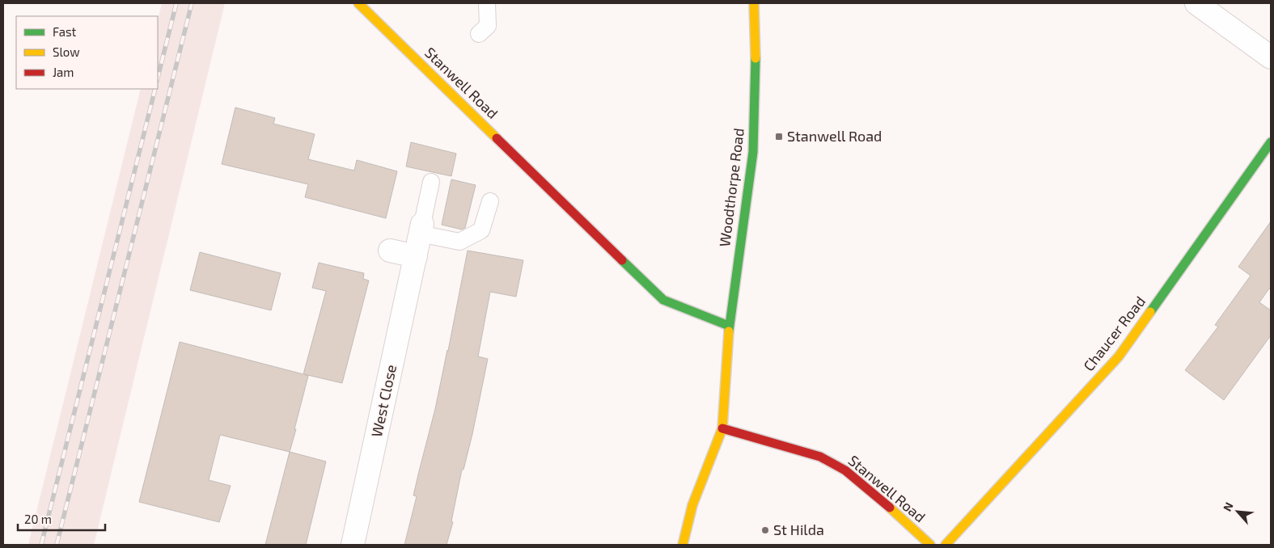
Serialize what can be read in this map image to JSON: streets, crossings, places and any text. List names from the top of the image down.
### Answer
{
  "streets": {
    "street": [
      "Stanwell Road",
      "Woodthorpe Road",
      "Chaucer Road",
      "West Close"
    ]
  },
  "crossings": [
    ["Stanwell Road", "Woodthorpe Road"]
  ],
  "places": {
    "transit": ["Stanwell Road"],
    "other": ["St Hilda"]
  },
  "legend": ["Fast", "Slow", "Jam"],
  "scale_bar": "20 m",
  "north": "top left"
}
